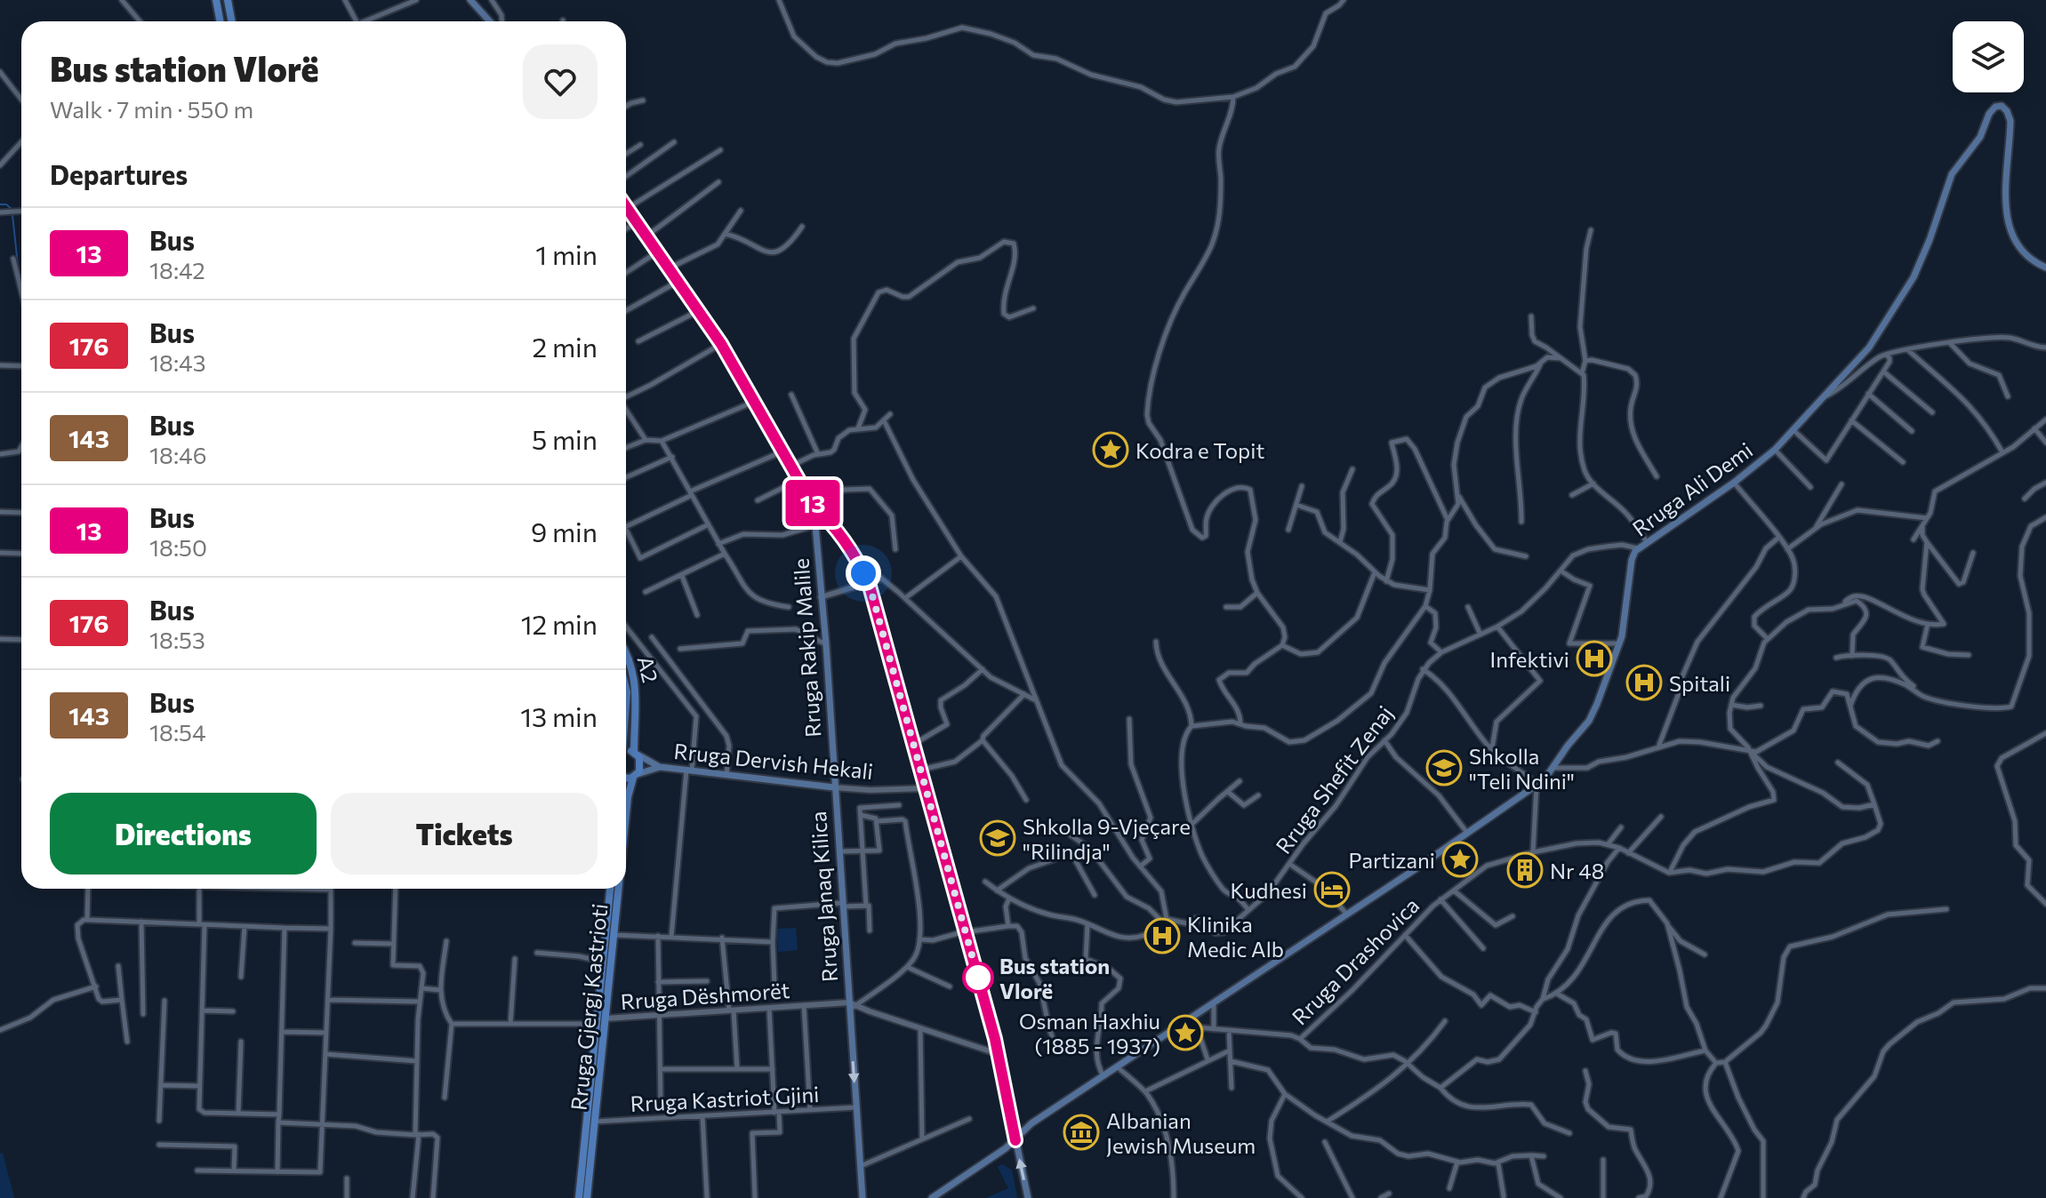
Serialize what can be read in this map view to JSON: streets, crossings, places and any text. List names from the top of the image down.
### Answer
{
  "streets": {
    "main road": [
      "Rruga Ali Demi",
      "Rruga Rakip Malile",
      "A2",
      "Rruga Dervish Hekali",
      "Rruga Janaq Kilica",
      "Rruga Gjergj Kastrioti"
    ],
    "street": [
      "Rruga Shefit Zenaj",
      "Rruga Drashovica",
      "Rruga Dëshmorët",
      "Rruga Kastriot Gjini"
    ]
  },
  "crossings": [
    ["Rruga Ali Demi", "Rruga Shefit Zenaj"],
    ["Rruga Rakip Malile", "Rruga Dervish Hekali"],
    ["Rruga Rakip Malile", "Rruga Janaq Kilica"],
    ["A2", "Rruga Dervish Hekali"],
    ["A2", "Rruga Gjergj Kastrioti"],
    ["Rruga Dervish Hekali", "Rruga Janaq Kilica"],
    ["Rruga Dervish Hekali", "Rruga Gjergj Kastrioti"],
    ["Rruga Janaq Kilica", "Rruga Dëshmorët"],
    ["Rruga Janaq Kilica", "Rruga Kastriot Gjini"],
    ["Rruga Dëshmorët", "Rruga Gjergj Kastrioti"],
    ["Rruga Gjergj Kastrioti", "Rruga Kastriot Gjini"]
  ],
  "places": {
    "place": ["Kodra e Topit", "Partizani", "Osman Haxhiu (1885 - 1937)"],
    "hospital": ["Infektivi", "Spitali", "Klinika Medic Alb"],
    "school or university": ["Shkolla \"Teli Ndini\"", "Shkolla 9-Vjeçare \"Rilindja\""],
    "building": ["Nr 48"],
    "hotel": ["Kudhesi"],
    "other": ["Bus station Vlorë"],
    "museum": ["Albanian Jewish Museum"]
  },
  "lines": ["bus line 13"],
  "page": {
    "on_map": "13",
    "heading": [
      ["Bus station Vlorë", "Walk · 7 min · 550 m"],
      "Departures"
    ],
    "list": [
      {
        "mark": "13",
        "name": "Bus",
        "note": "18:42",
        "value": "1 min"
      },
      {
        "mark": "176",
        "name": "Bus",
        "note": "18:43",
        "value": "2 min"
      },
      {
        "mark": "143",
        "name": "Bus",
        "note": "18:46",
        "value": "5 min"
      },
      {
        "mark": "13",
        "name": "Bus",
        "note": "18:50",
        "value": "9 min"
      },
      {
        "mark": "176",
        "name": "Bus",
        "note": "18:53",
        "value": "12 min"
      },
      {
        "mark": "143",
        "name": "Bus",
        "note": "18:54",
        "value": "13 min"
      }
    ],
    "buttons": ["Directions", "Tickets"]
  }
}
